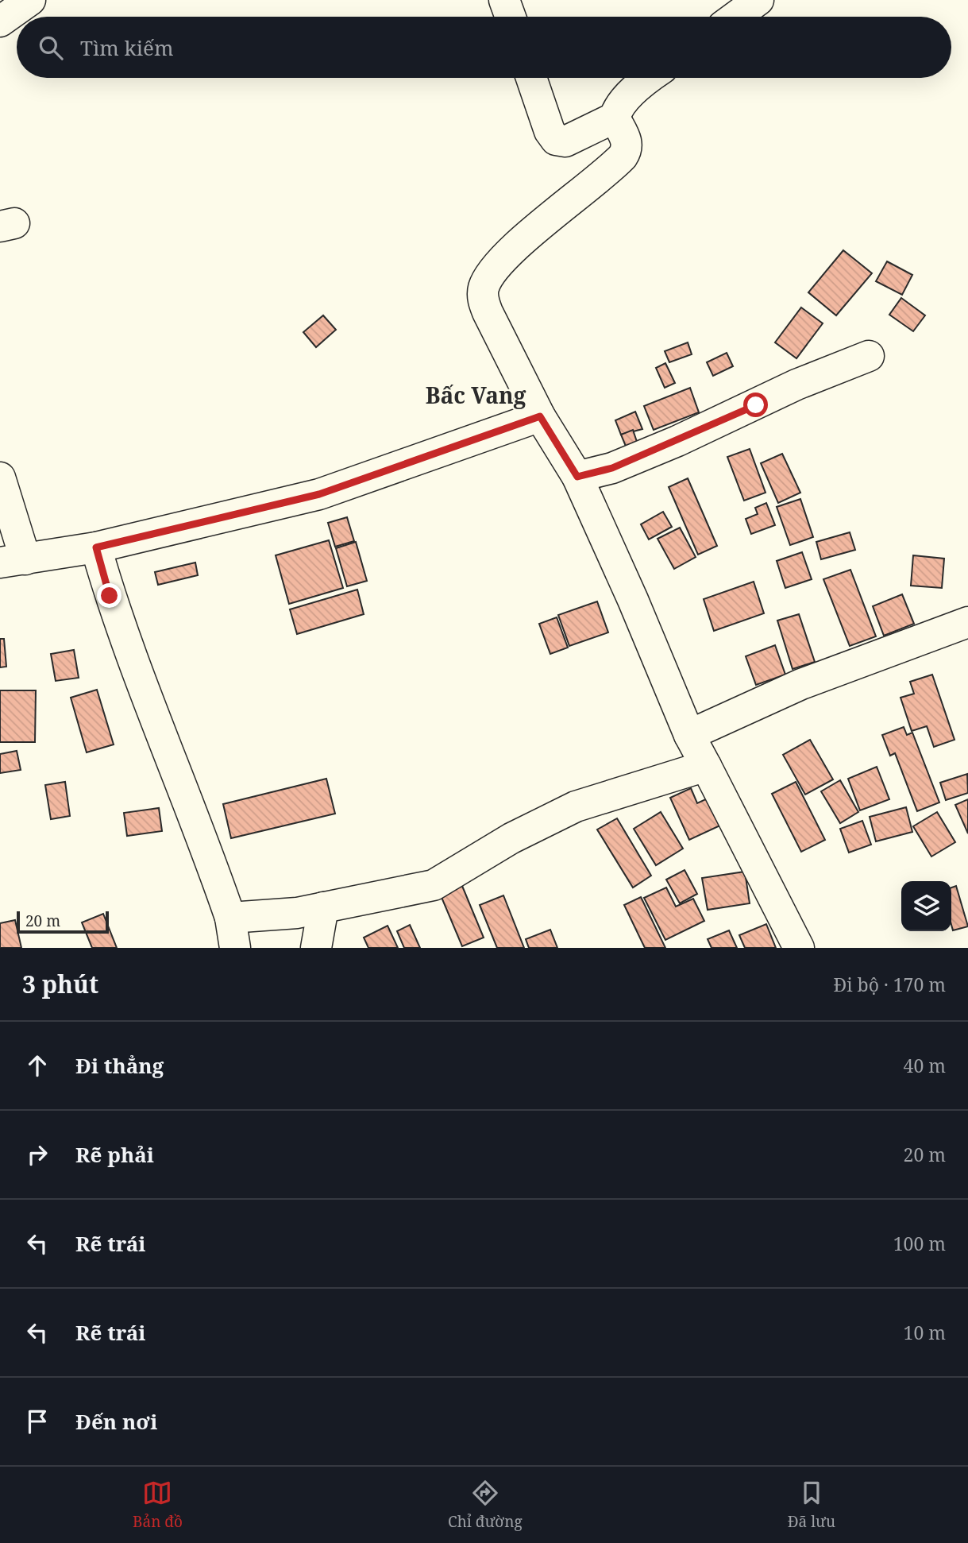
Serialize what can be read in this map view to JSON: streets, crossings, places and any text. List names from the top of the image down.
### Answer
{
  "districts": ["Bấc Vang"],
  "scale_bar": "20 m",
  "page": {
    "search": "Tìm kiếm",
    "scale": "20 m",
    "heading": ["3 phút", "Đi bộ · 170 m"],
    "list": [
      ["Đi thẳng", "40 m"],
      ["Rẽ phải", "20 m"],
      ["Rẽ trái", "100 m"],
      ["Rẽ trái", "10 m"],
      "Đến nơi"
    ],
    "nav": ["Bản đồ", "Chỉ đường", "Đã lưu"]
  }
}
